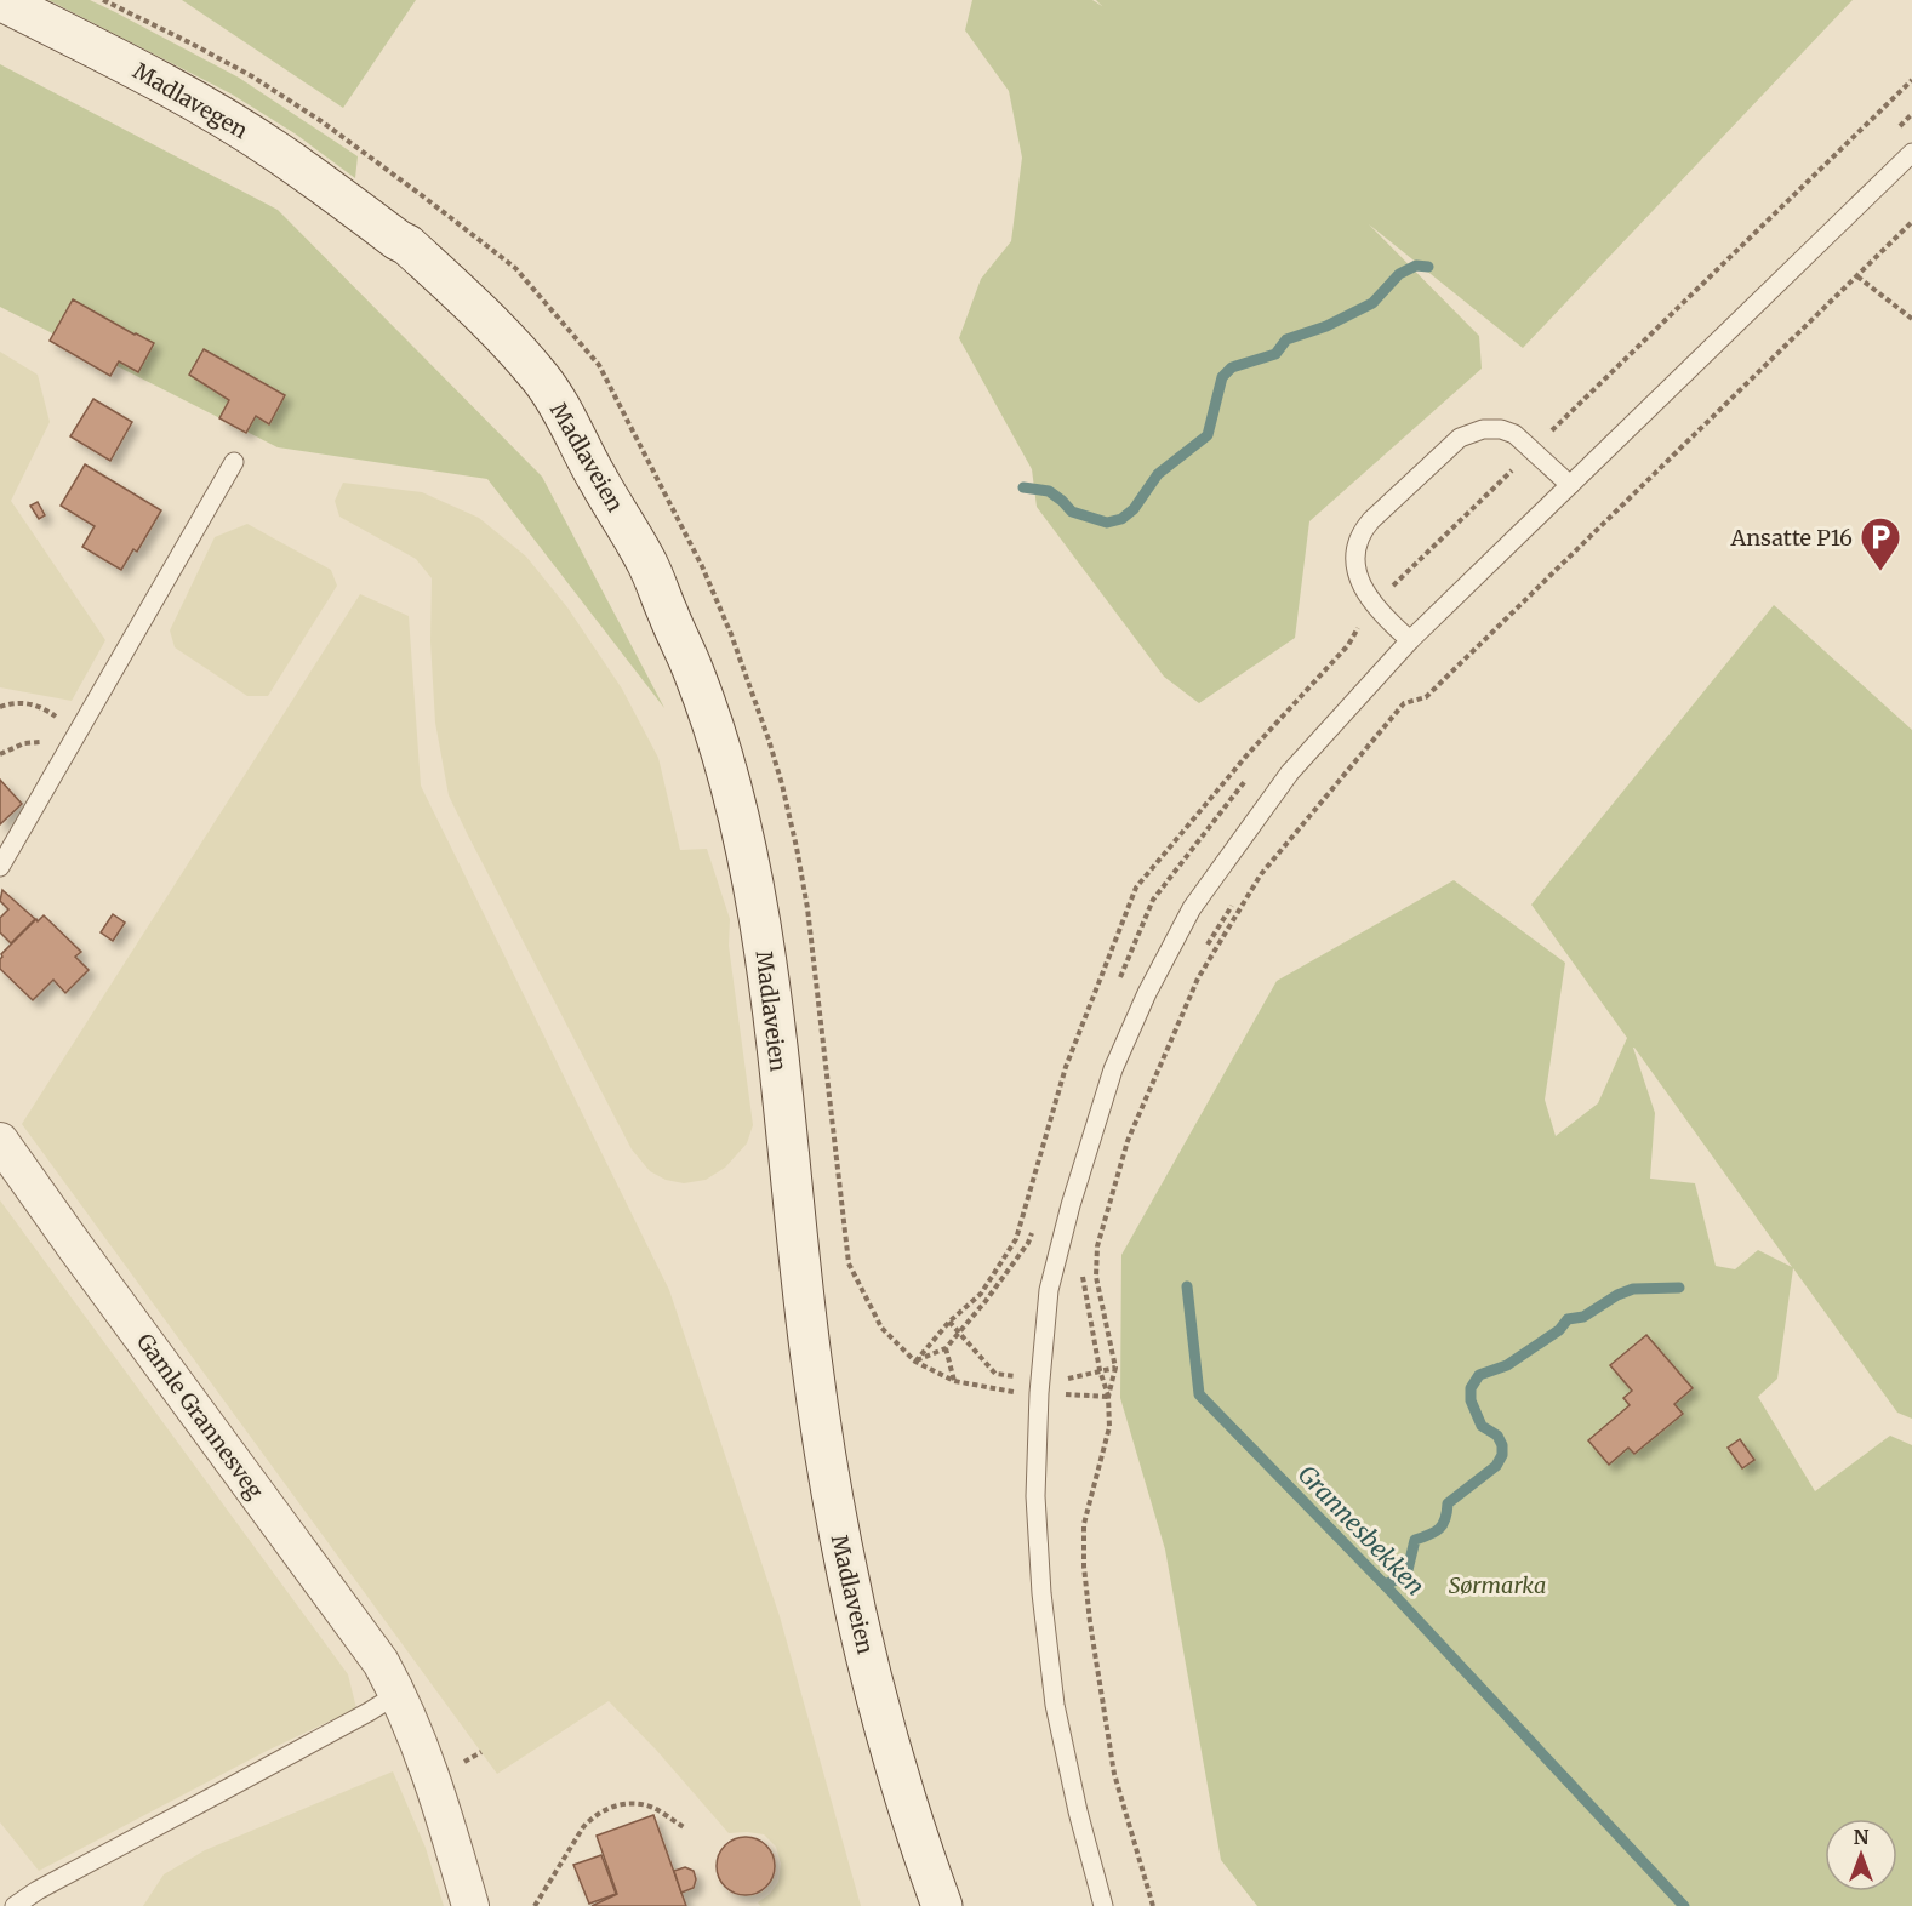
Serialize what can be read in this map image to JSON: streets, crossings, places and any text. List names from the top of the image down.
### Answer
{
  "streets": {
    "main road": ["Madlavegen", "Madlaveien"],
    "street": ["Gamle Grannesveg"]
  },
  "crossings": [
    ["Madlavegen", "Madlaveien"]
  ],
  "water": ["Grannesbekken"],
  "parks": ["Sørmarka"],
  "places": {
    "parking": ["Ansatte P16"]
  },
  "north": "top"
}
